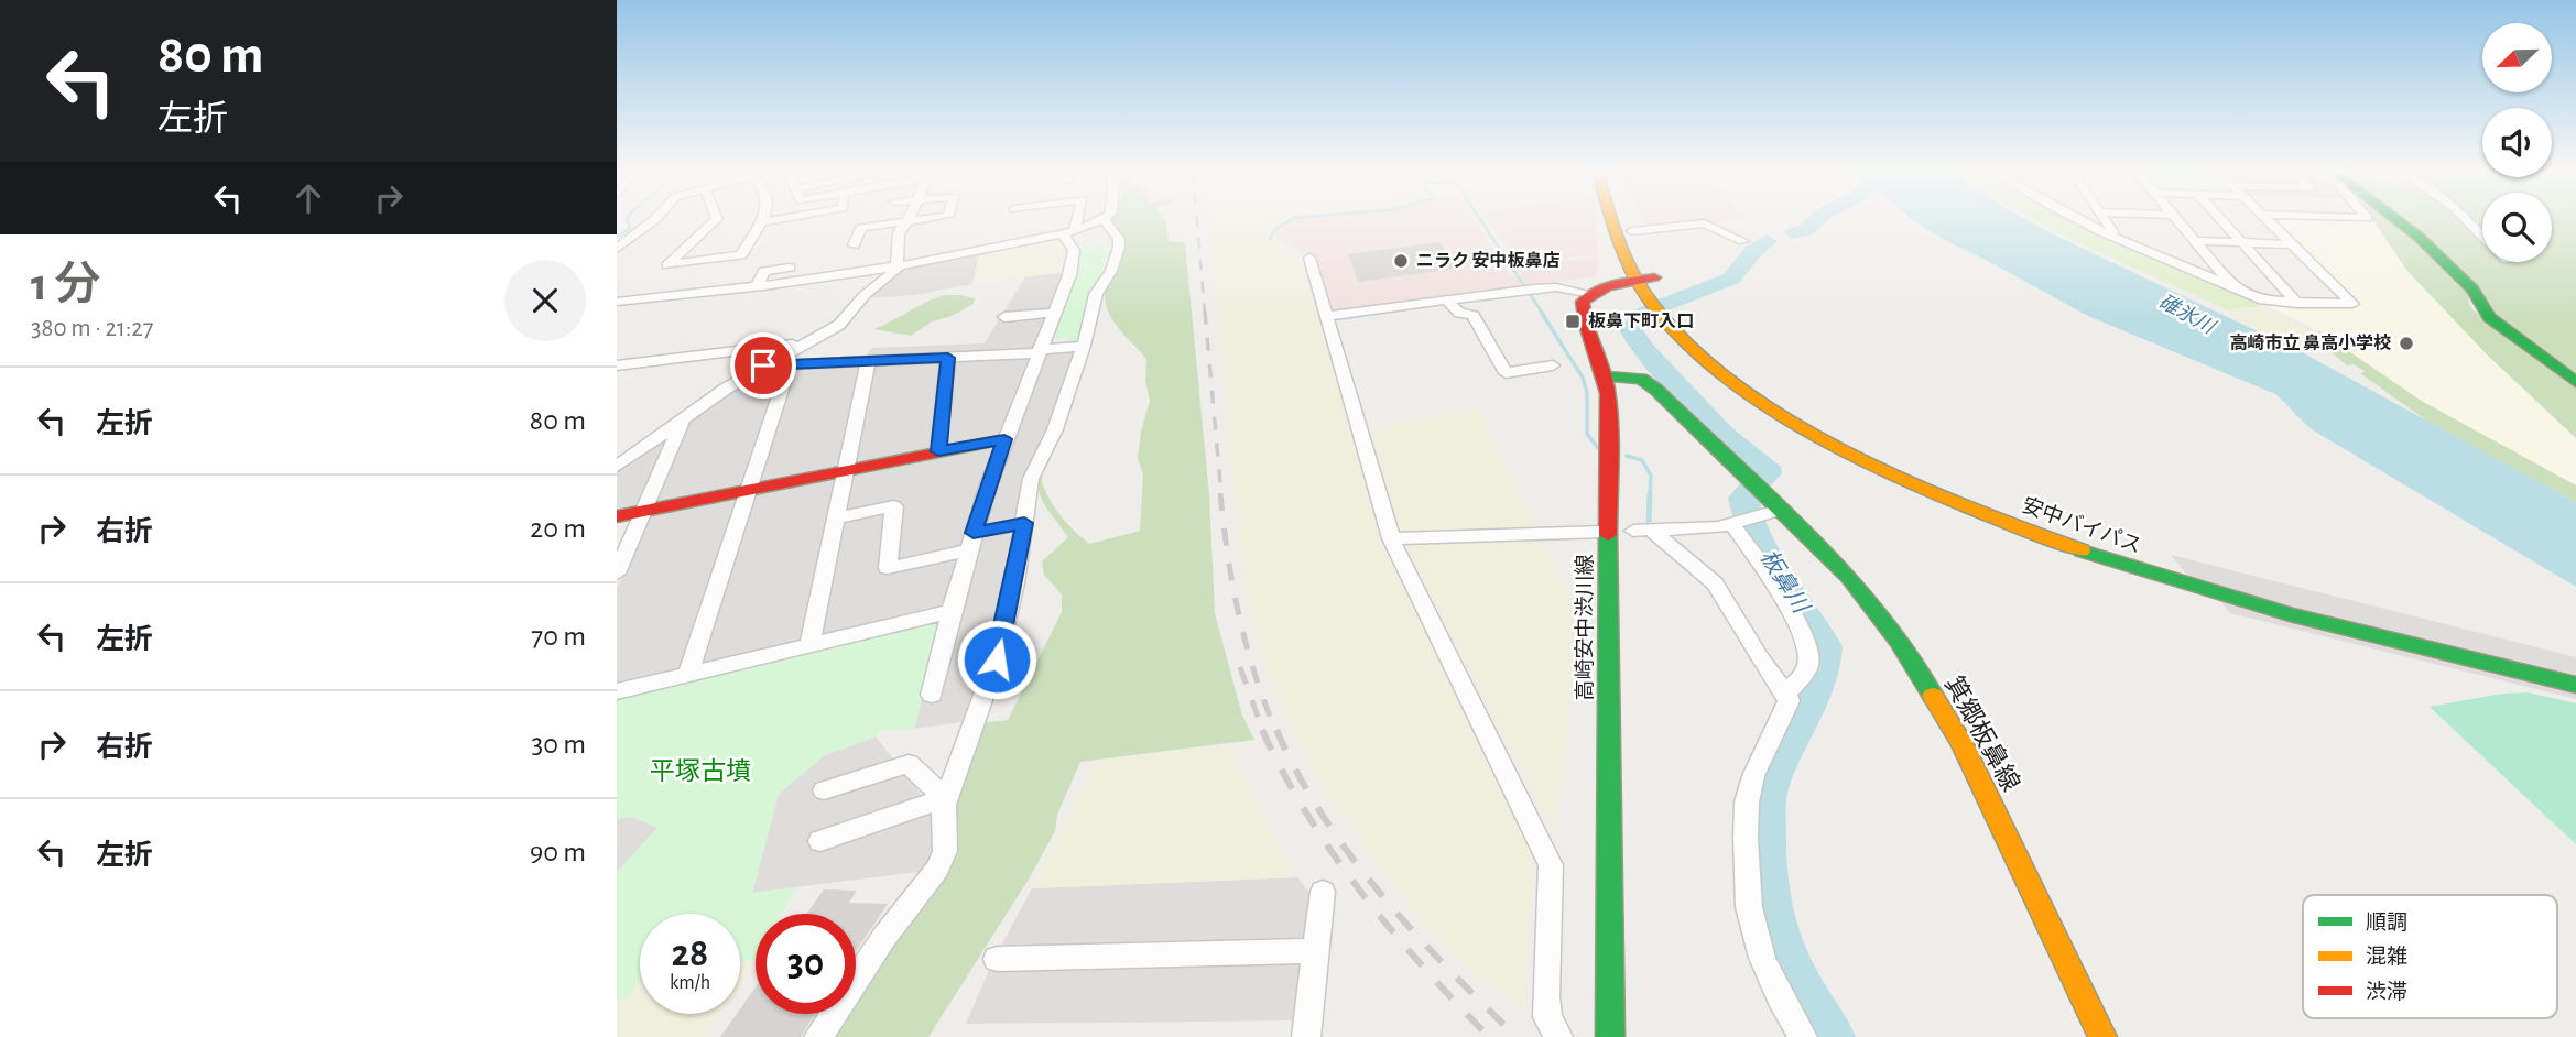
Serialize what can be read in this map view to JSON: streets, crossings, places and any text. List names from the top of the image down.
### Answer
{
  "streets": {
    "main road": ["安中バイパス", "高崎安中渋川線", "箕郷板鼻線"]
  },
  "crossings": [
    ["高崎安中渋川線", "箕郷板鼻線"]
  ],
  "water": ["碓氷川", "板鼻川"],
  "parks": ["平塚古墳"],
  "places": {
    "other": ["ニラク 安中板鼻店", "高崎市立 鼻高小学校"],
    "transit": ["板鼻下町入口"]
  },
  "legend": ["順調", "混雑", "渋滞"],
  "north": "bottom left",
  "page": {
    "turn": ["80 m", "左折"],
    "heading": ["1 分", "380 m · 21:27"],
    "list": [
      {
        "name": "左折",
        "value": "80 m"
      },
      {
        "name": "右折",
        "value": "20 m"
      },
      {
        "name": "左折",
        "value": "70 m"
      },
      {
        "name": "右折",
        "value": "30 m"
      },
      {
        "name": "左折",
        "value": "90 m"
      }
    ],
    "speed": "28 km/h",
    "limit": "30"
  }
}
